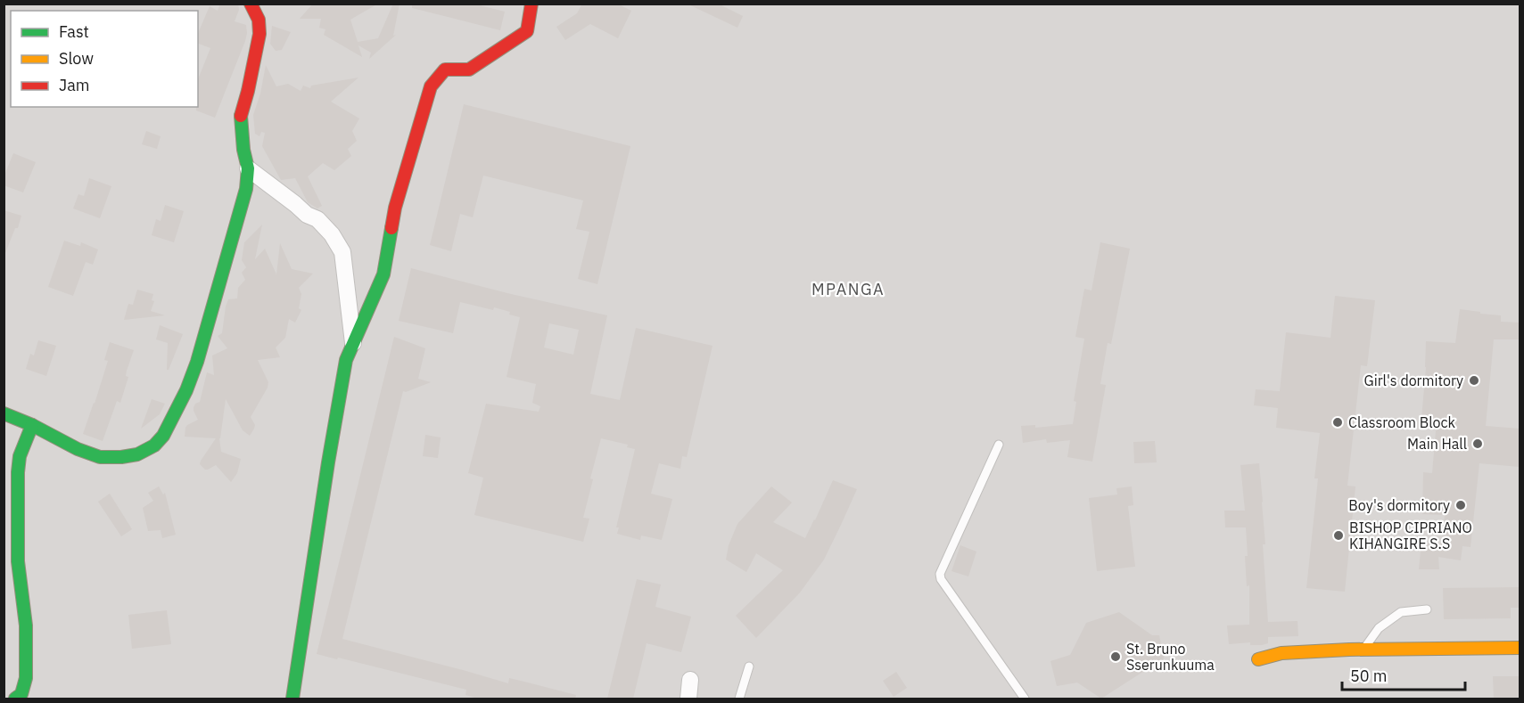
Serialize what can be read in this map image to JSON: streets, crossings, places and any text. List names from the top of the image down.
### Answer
{
  "districts": ["MPANGA"],
  "places": [
    "Girl's dormitory",
    "Classroom Block",
    "Main Hall",
    "Boy's dormitory",
    "BISHOP CIPRIANO KIHANGIRE S.S",
    "St. Bruno Sserunkuuma"
  ],
  "legend": ["Fast", "Slow", "Jam"],
  "scale_bar": "50 m"
}
